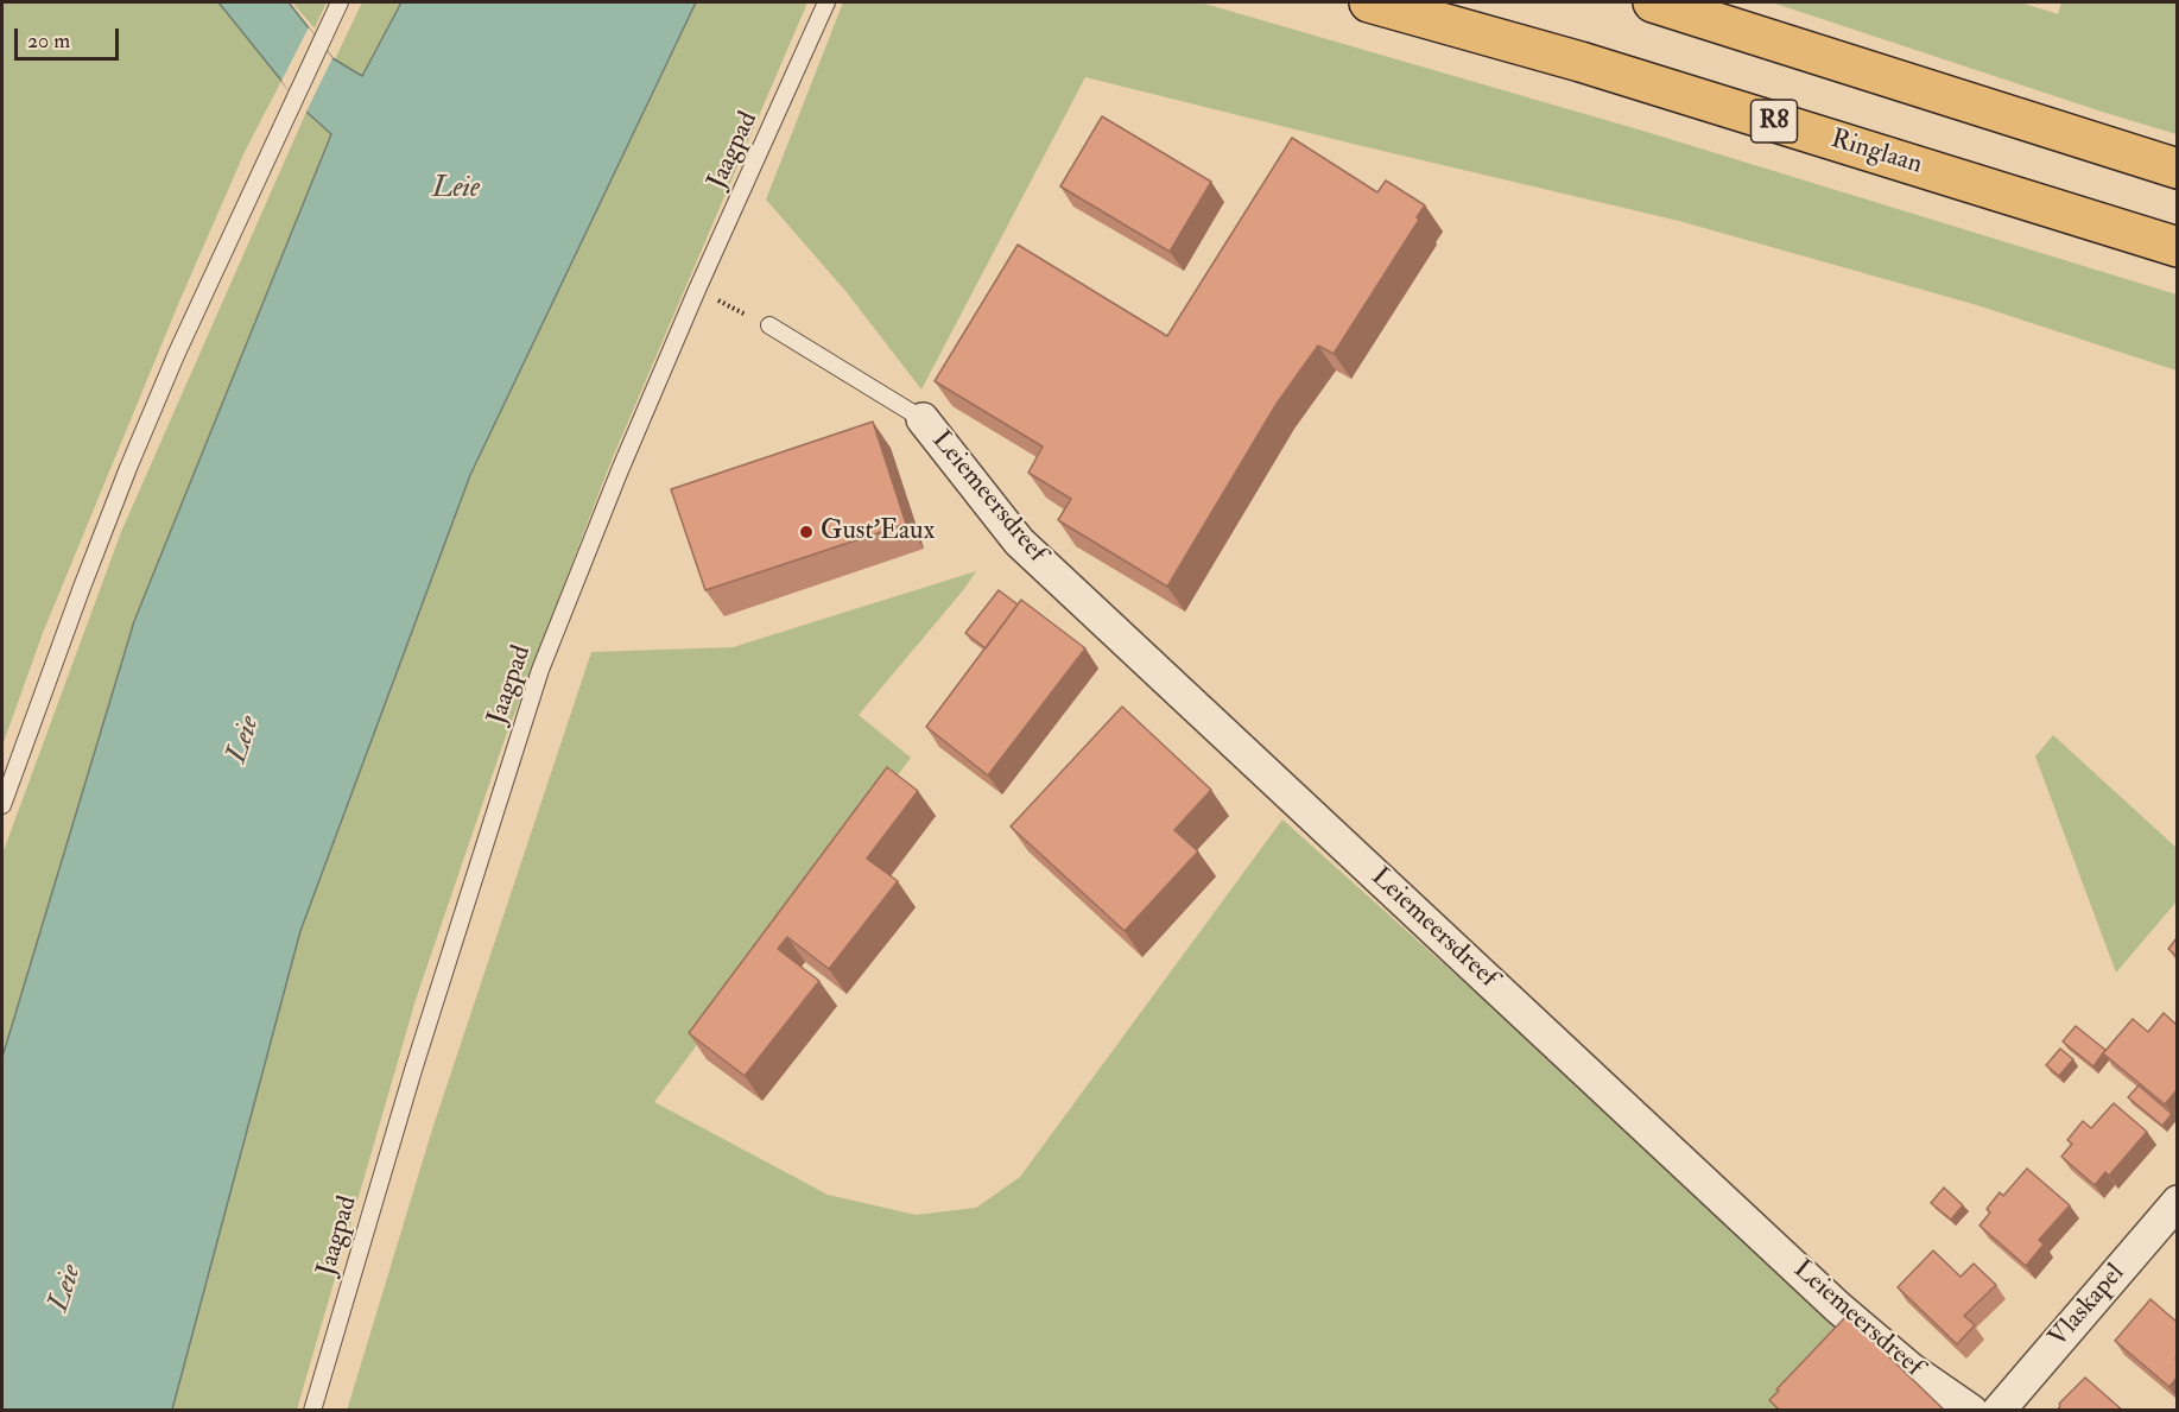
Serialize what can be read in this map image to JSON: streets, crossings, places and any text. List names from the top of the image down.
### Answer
{
  "streets": {
    "highway": ["R8", "Ringlaan"],
    "street": ["Leiemeersdreef", "Vlaskapel"],
    "lane": ["Jaagpad"]
  },
  "water": ["Leie"],
  "places": ["Gust'Eaux"],
  "scale_bar": "20 m"
}
